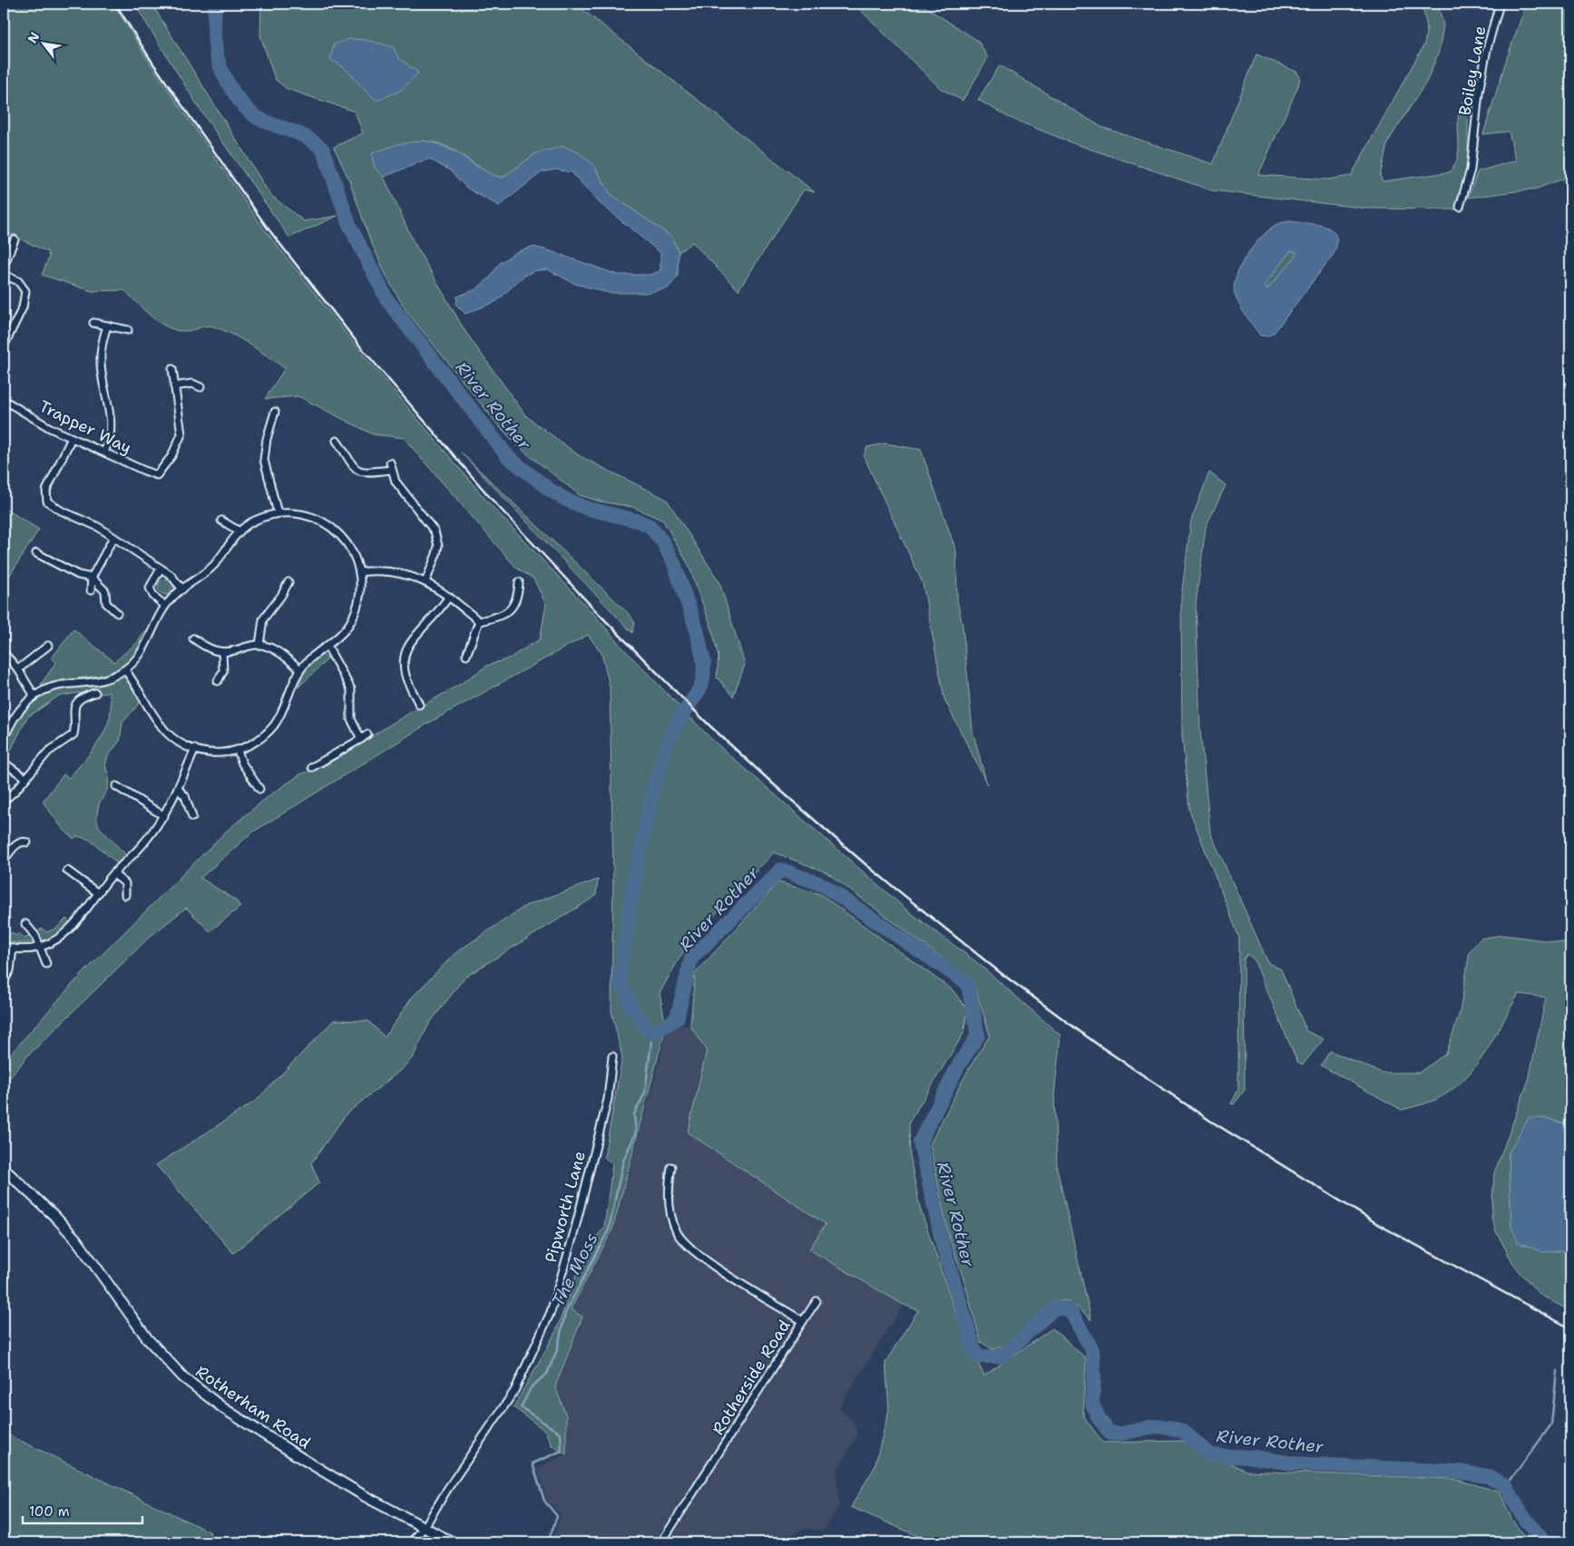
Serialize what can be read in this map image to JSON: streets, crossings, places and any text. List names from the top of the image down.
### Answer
{
  "streets": {
    "main road": ["Rotherham Road"],
    "street": [
      "Boiley Lane",
      "Trapper Way",
      "Pipworth Lane",
      "Rotherside Road"
    ]
  },
  "crossings": [
    ["Pipworth Lane", "Rotherham Road"]
  ],
  "water": ["River Rother", "The Moss"],
  "scale_bar": "100 m",
  "north": "top left"
}
